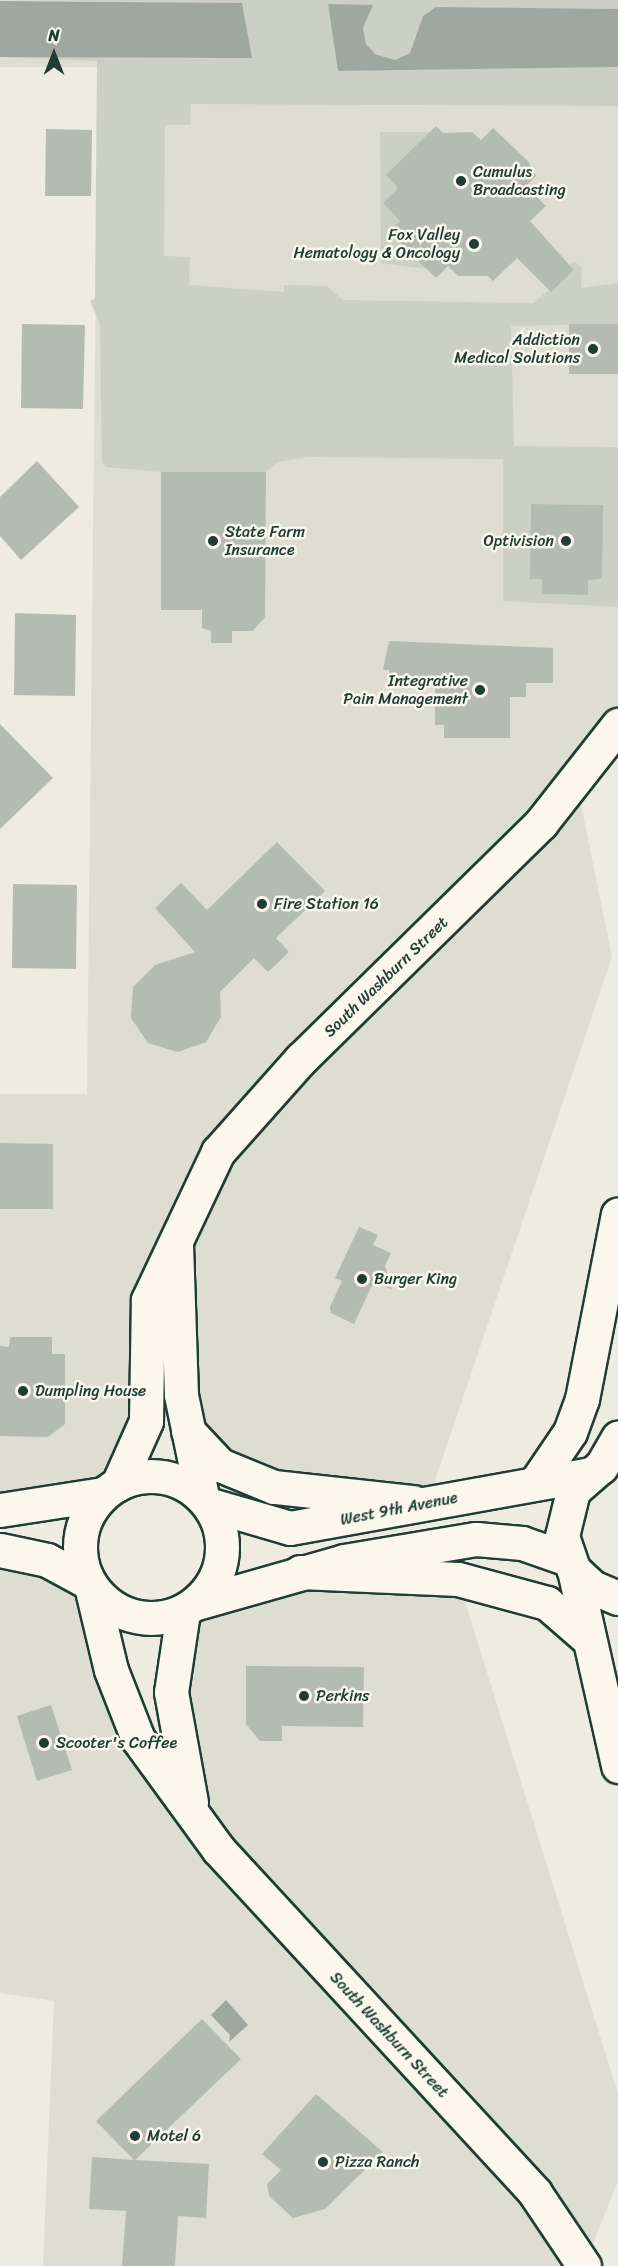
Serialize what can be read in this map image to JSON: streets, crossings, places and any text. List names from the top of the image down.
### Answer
{
  "streets": {
    "main road": ["South Washburn Street", "West 9th Avenue"]
  },
  "crossings": [
    ["South Washburn Street", "West 9th Avenue"]
  ],
  "places": [
    "Cumulus Broadcasting",
    "Fox Valley Hematology & Oncology",
    "Addiction Medical Solutions",
    "State Farm Insurance",
    "Optivision",
    "Integrative Pain Management",
    "Fire Station 16",
    "Burger King",
    "Dumpling House",
    "Perkins",
    "Scooter's Coffee",
    "Motel 6",
    "Pizza Ranch"
  ],
  "north": "top"
}
